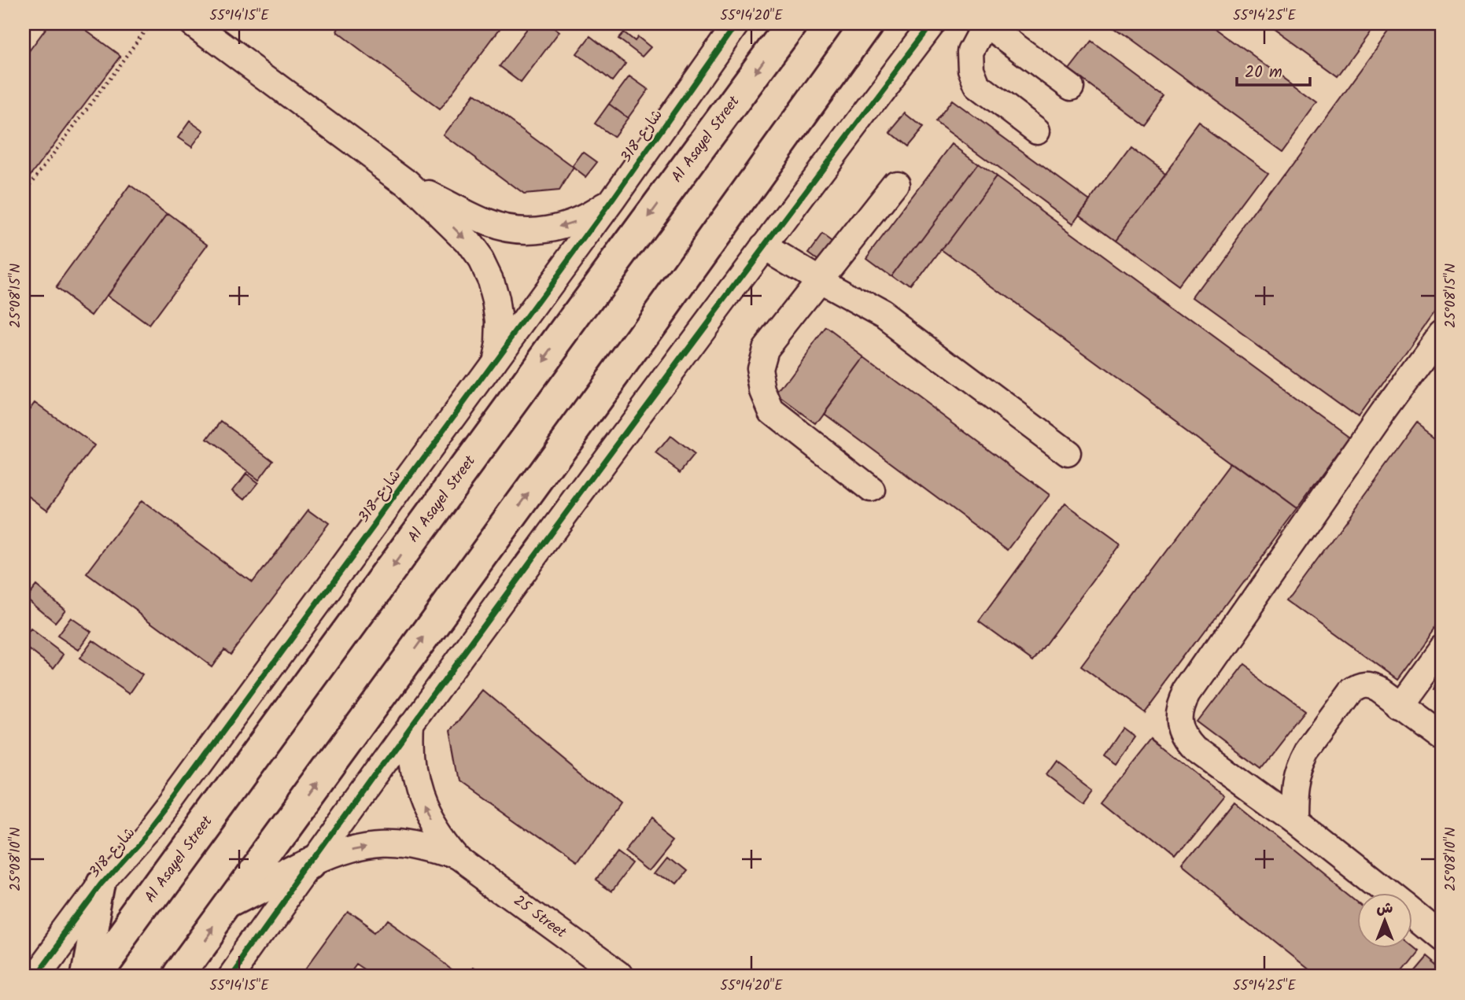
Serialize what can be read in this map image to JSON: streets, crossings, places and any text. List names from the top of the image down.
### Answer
{
  "streets": {
    "main road": ["Al Asayel Street"],
    "street": ["شارع 318", "25 Street"]
  },
  "scale_bar": "20 m",
  "north": "top",
  "coordinates": [
    "55°14'15\"E",
    "55°14'20\"E",
    "55°14'25\"E",
    "25°08'15\"N",
    "25°08'10\"N"
  ]
}
